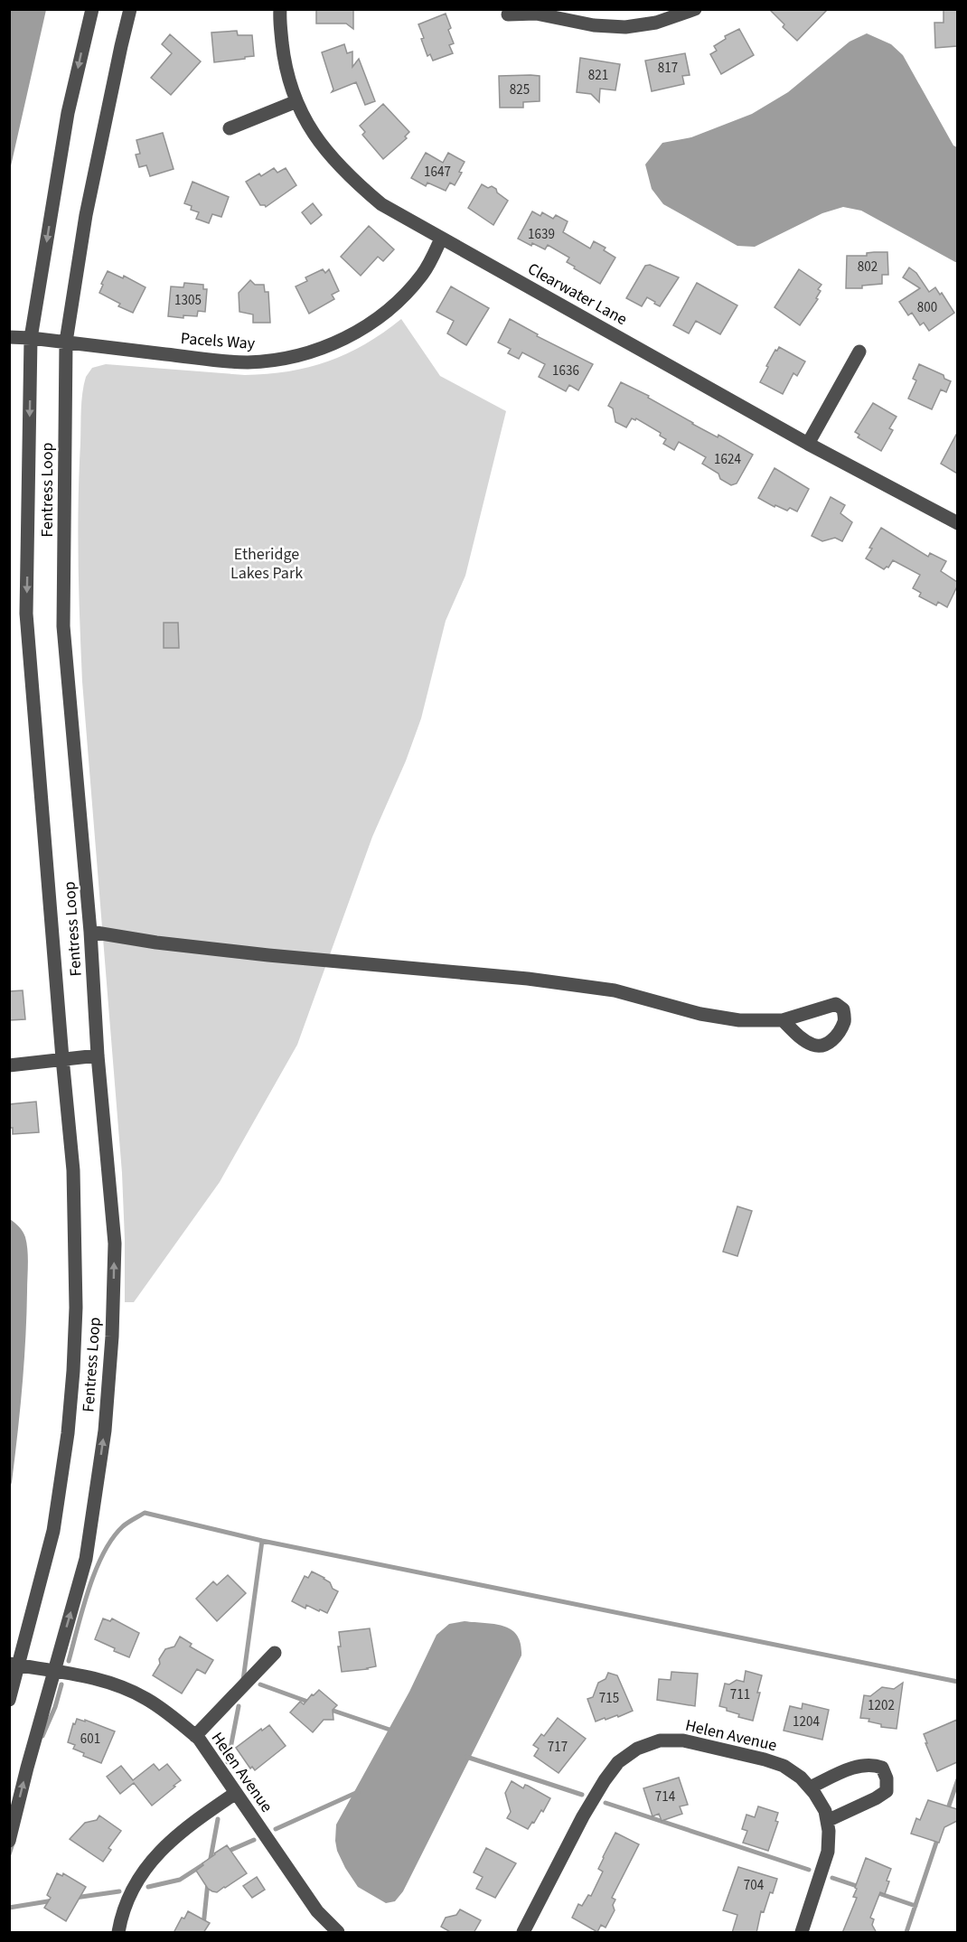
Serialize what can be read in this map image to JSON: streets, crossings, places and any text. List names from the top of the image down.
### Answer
{
  "streets": {
    "street": [
      "Clearwater Lane",
      "Pacels Way",
      "Fentress Loop",
      "Helen Avenue"
    ]
  },
  "crossings": [
    ["Clearwater Lane", "Pacels Way"],
    ["Pacels Way", "Fentress Loop"],
    ["Fentress Loop", "Helen Avenue"]
  ],
  "parks": ["Etheridge Lakes Park"],
  "house_numbers": [
    "817",
    "821",
    "825",
    "1647",
    "1639",
    "802",
    "1305",
    "800",
    "1636",
    "1624",
    "711",
    "715",
    "1202",
    "1204",
    "601",
    "717",
    "714",
    "704"
  ]
}
